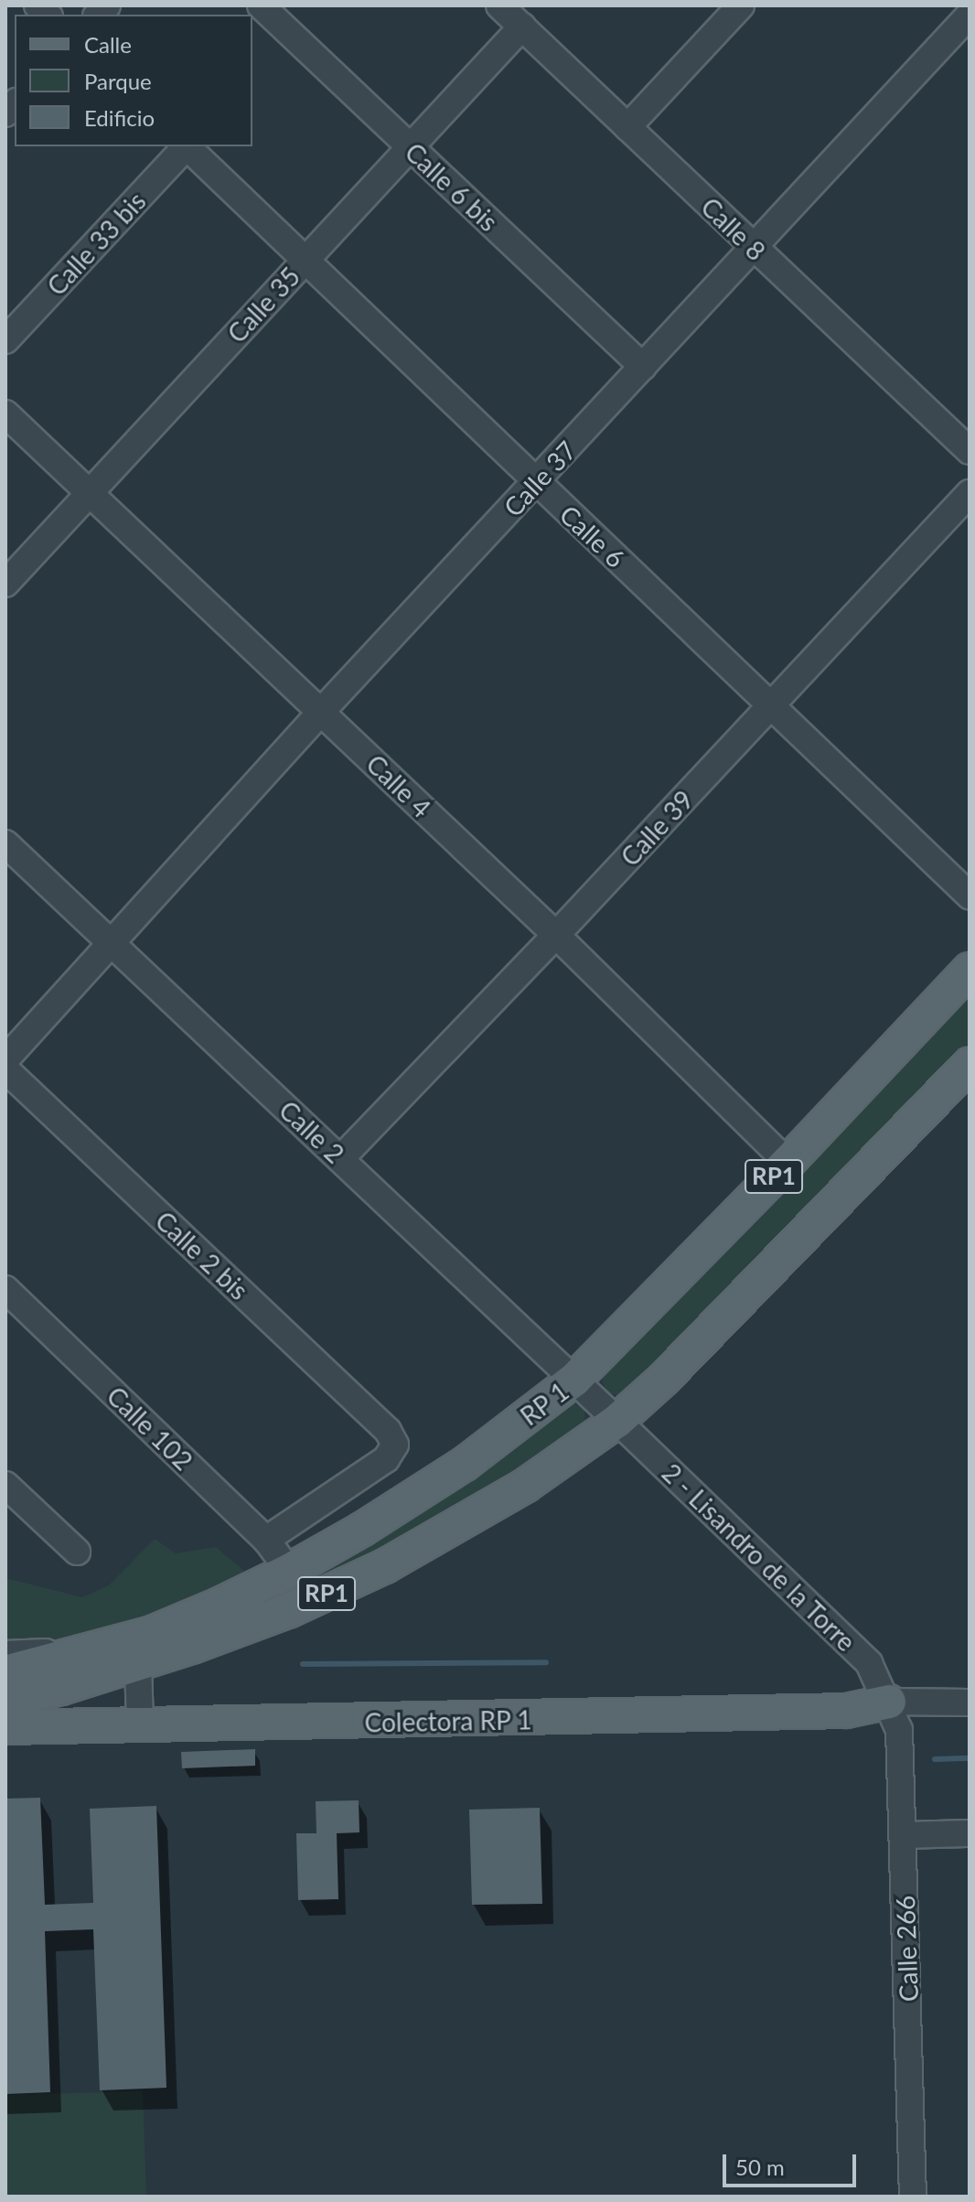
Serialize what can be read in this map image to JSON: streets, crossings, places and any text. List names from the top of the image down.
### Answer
{
  "streets": {
    "main road": ["RP1", "RP 1", "Colectora RP 1"],
    "street": [
      "Calle 6 bis",
      "Calle 8",
      "Calle 33 bis",
      "Calle 35",
      "Calle 37",
      "Calle 6",
      "Calle 4",
      "Calle 39",
      "Calle 2",
      "Calle 2 bis",
      "Calle 102",
      "2 - Lisandro de la Torre",
      "Calle 266"
    ]
  },
  "crossings": [
    ["Calle 6 bis", "Calle 35"],
    ["Calle 6 bis", "Calle 37"],
    ["Calle 8", "Calle 35"],
    ["Calle 8", "Calle 37"],
    ["Calle 35", "Calle 6"],
    ["Calle 35", "Calle 4"],
    ["Calle 37", "Calle 6"],
    ["Calle 37", "Calle 4"],
    ["Calle 37", "Calle 2"],
    ["Calle 6", "Calle 39"],
    ["Calle 4", "Calle 39"],
    ["Calle 4", "RP 1"],
    ["Calle 39", "Calle 2"],
    ["Calle 2", "RP 1"],
    ["Calle 2", "2 - Lisandro de la Torre"],
    ["Calle 2 bis", "Calle 102"],
    ["RP 1", "Calle 102"],
    ["RP 1", "2 - Lisandro de la Torre"],
    ["2 - Lisandro de la Torre", "Colectora RP 1"],
    ["2 - Lisandro de la Torre", "Calle 266"],
    ["Colectora RP 1", "Calle 266"]
  ],
  "legend": ["Calle", "Parque", "Edificio"],
  "scale_bar": "50 m"
}
